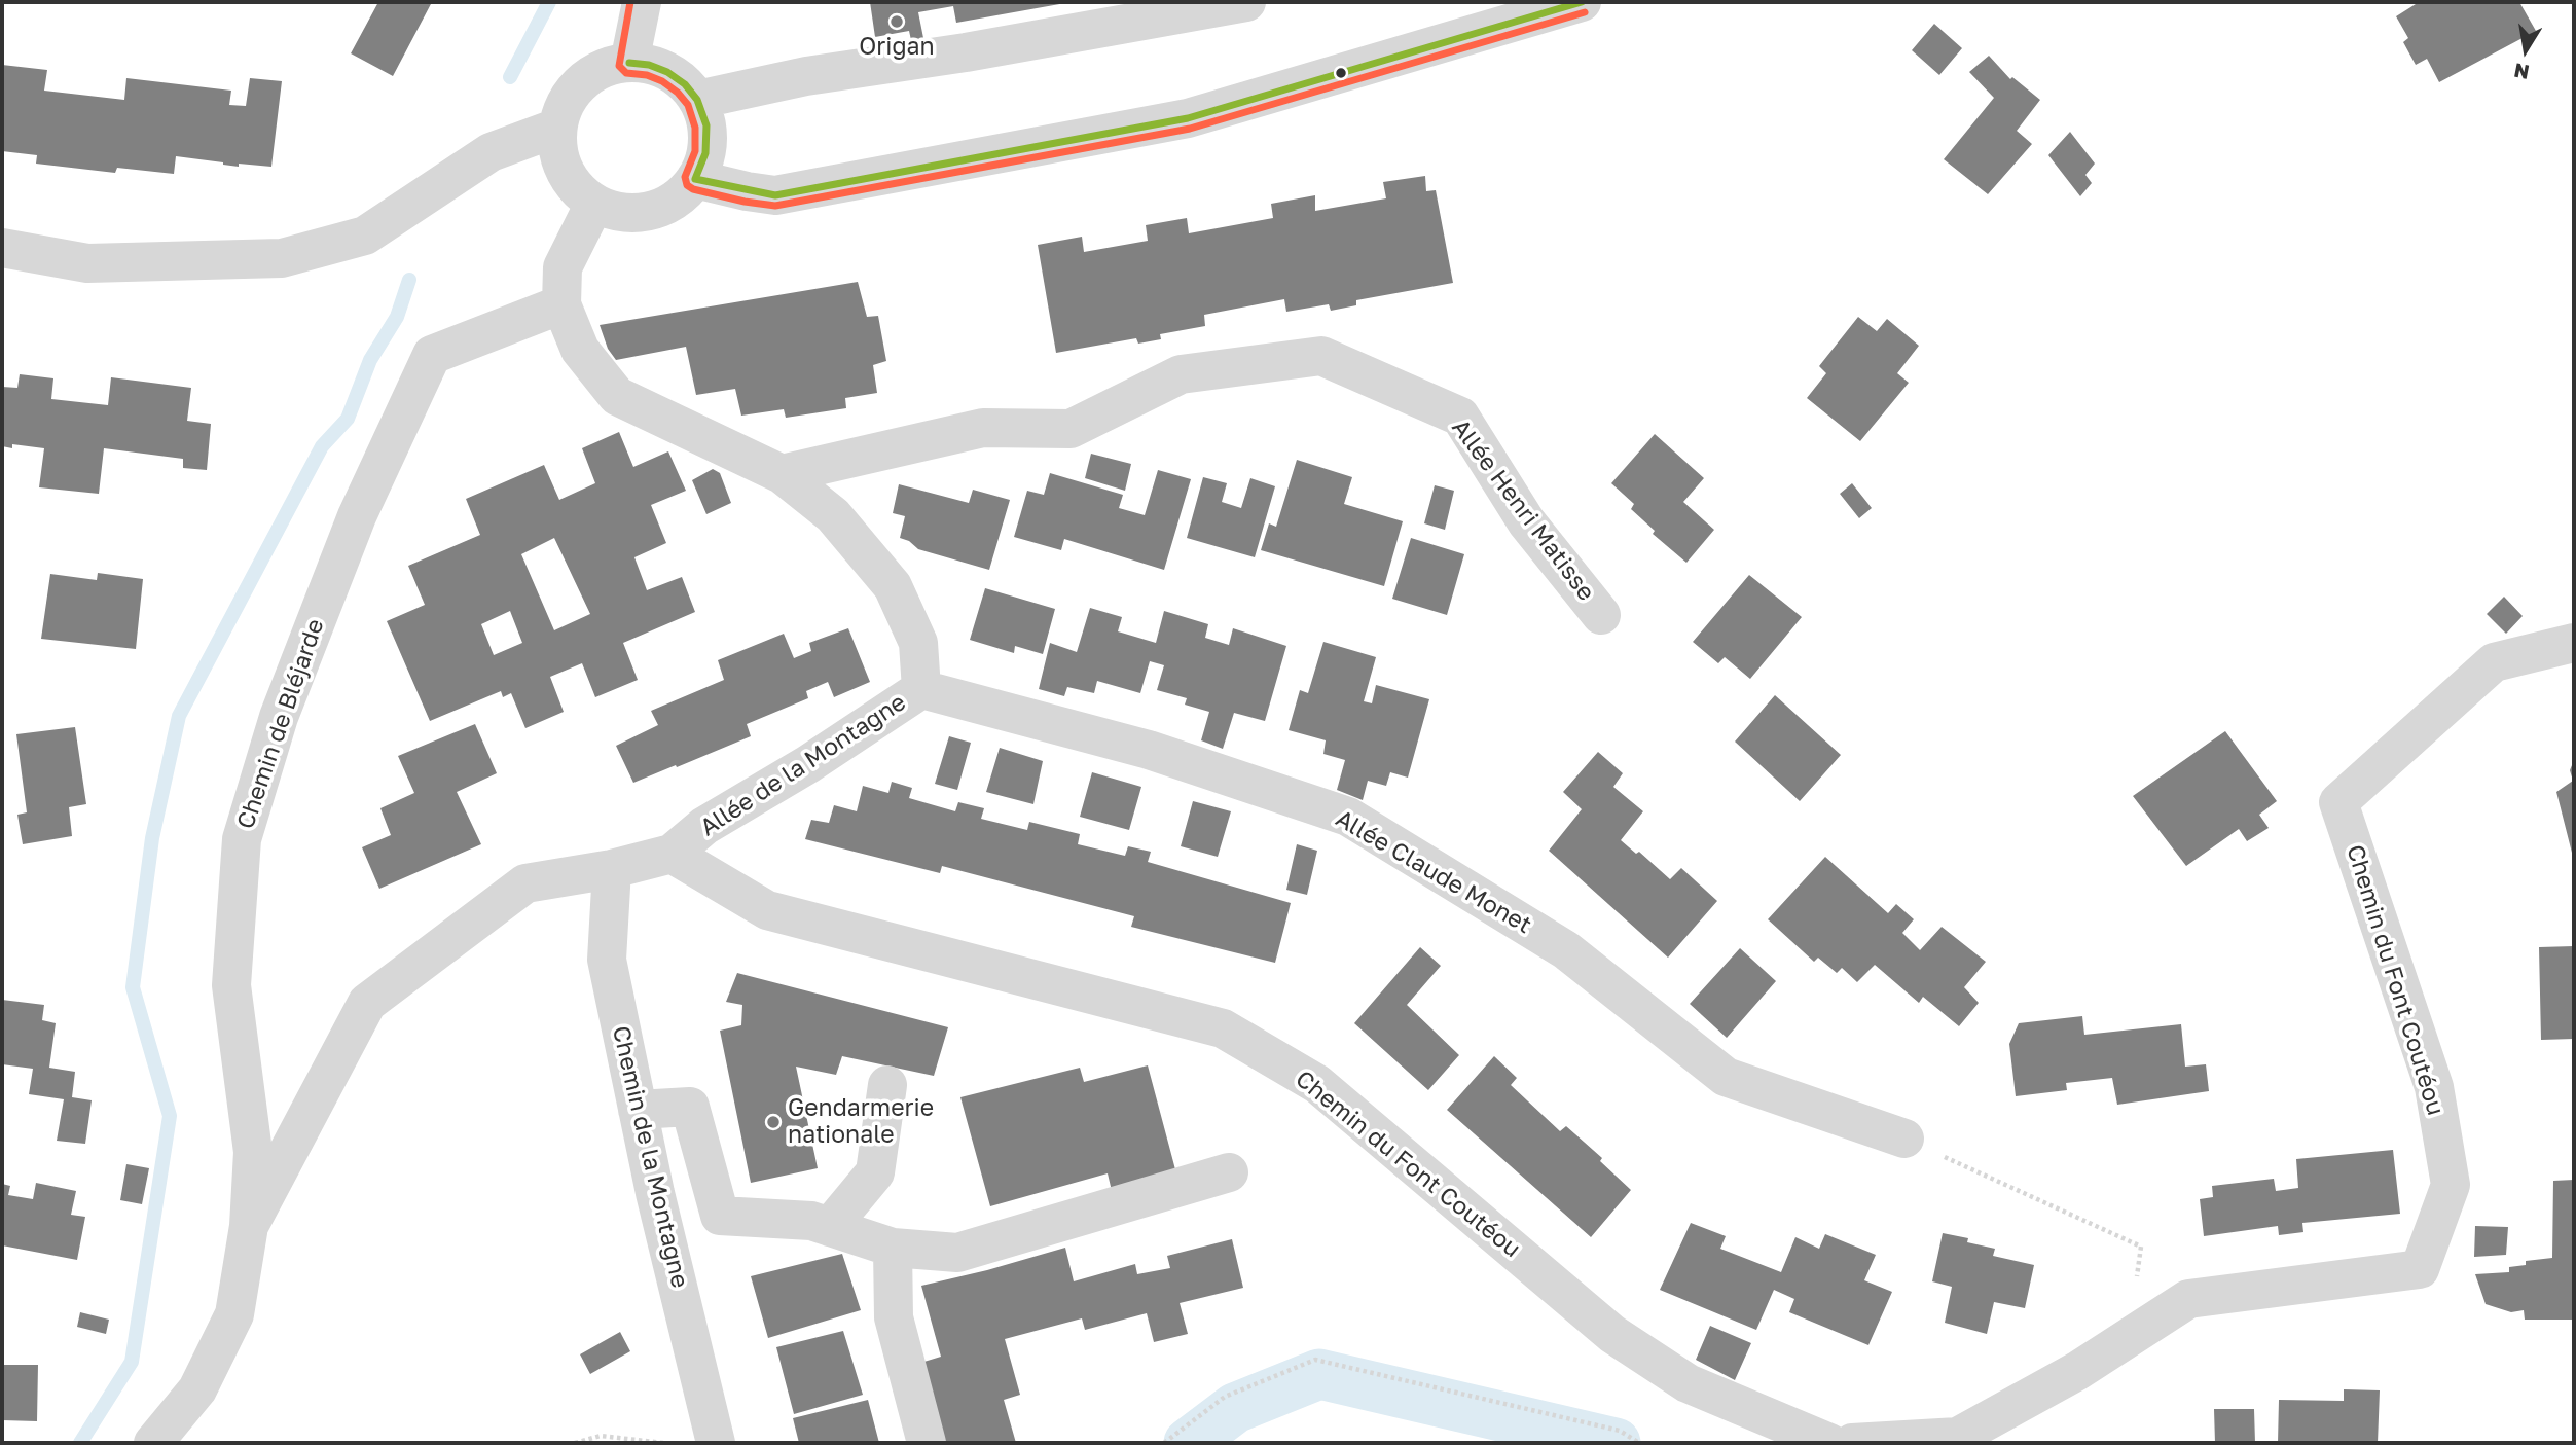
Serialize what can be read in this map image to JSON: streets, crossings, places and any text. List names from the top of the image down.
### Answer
{
  "streets": {
    "street": [
      "Allée Henri Matisse",
      "Chemin de Bléjarde",
      "Allée de la Montagne",
      "Allée Claude Monet",
      "Chemin du Font Coutéou",
      "Chemin de la Montagne"
    ]
  },
  "crossings": [
    ["Allée Henri Matisse", "Allée de la Montagne"],
    ["Chemin de Bléjarde", "Allée de la Montagne"],
    ["Allée de la Montagne", "Allée Claude Monet"],
    ["Allée de la Montagne", "Chemin du Font Coutéou"]
  ],
  "places": ["Origan", "Gendarmerie nationale"],
  "north": "bottom"
}
